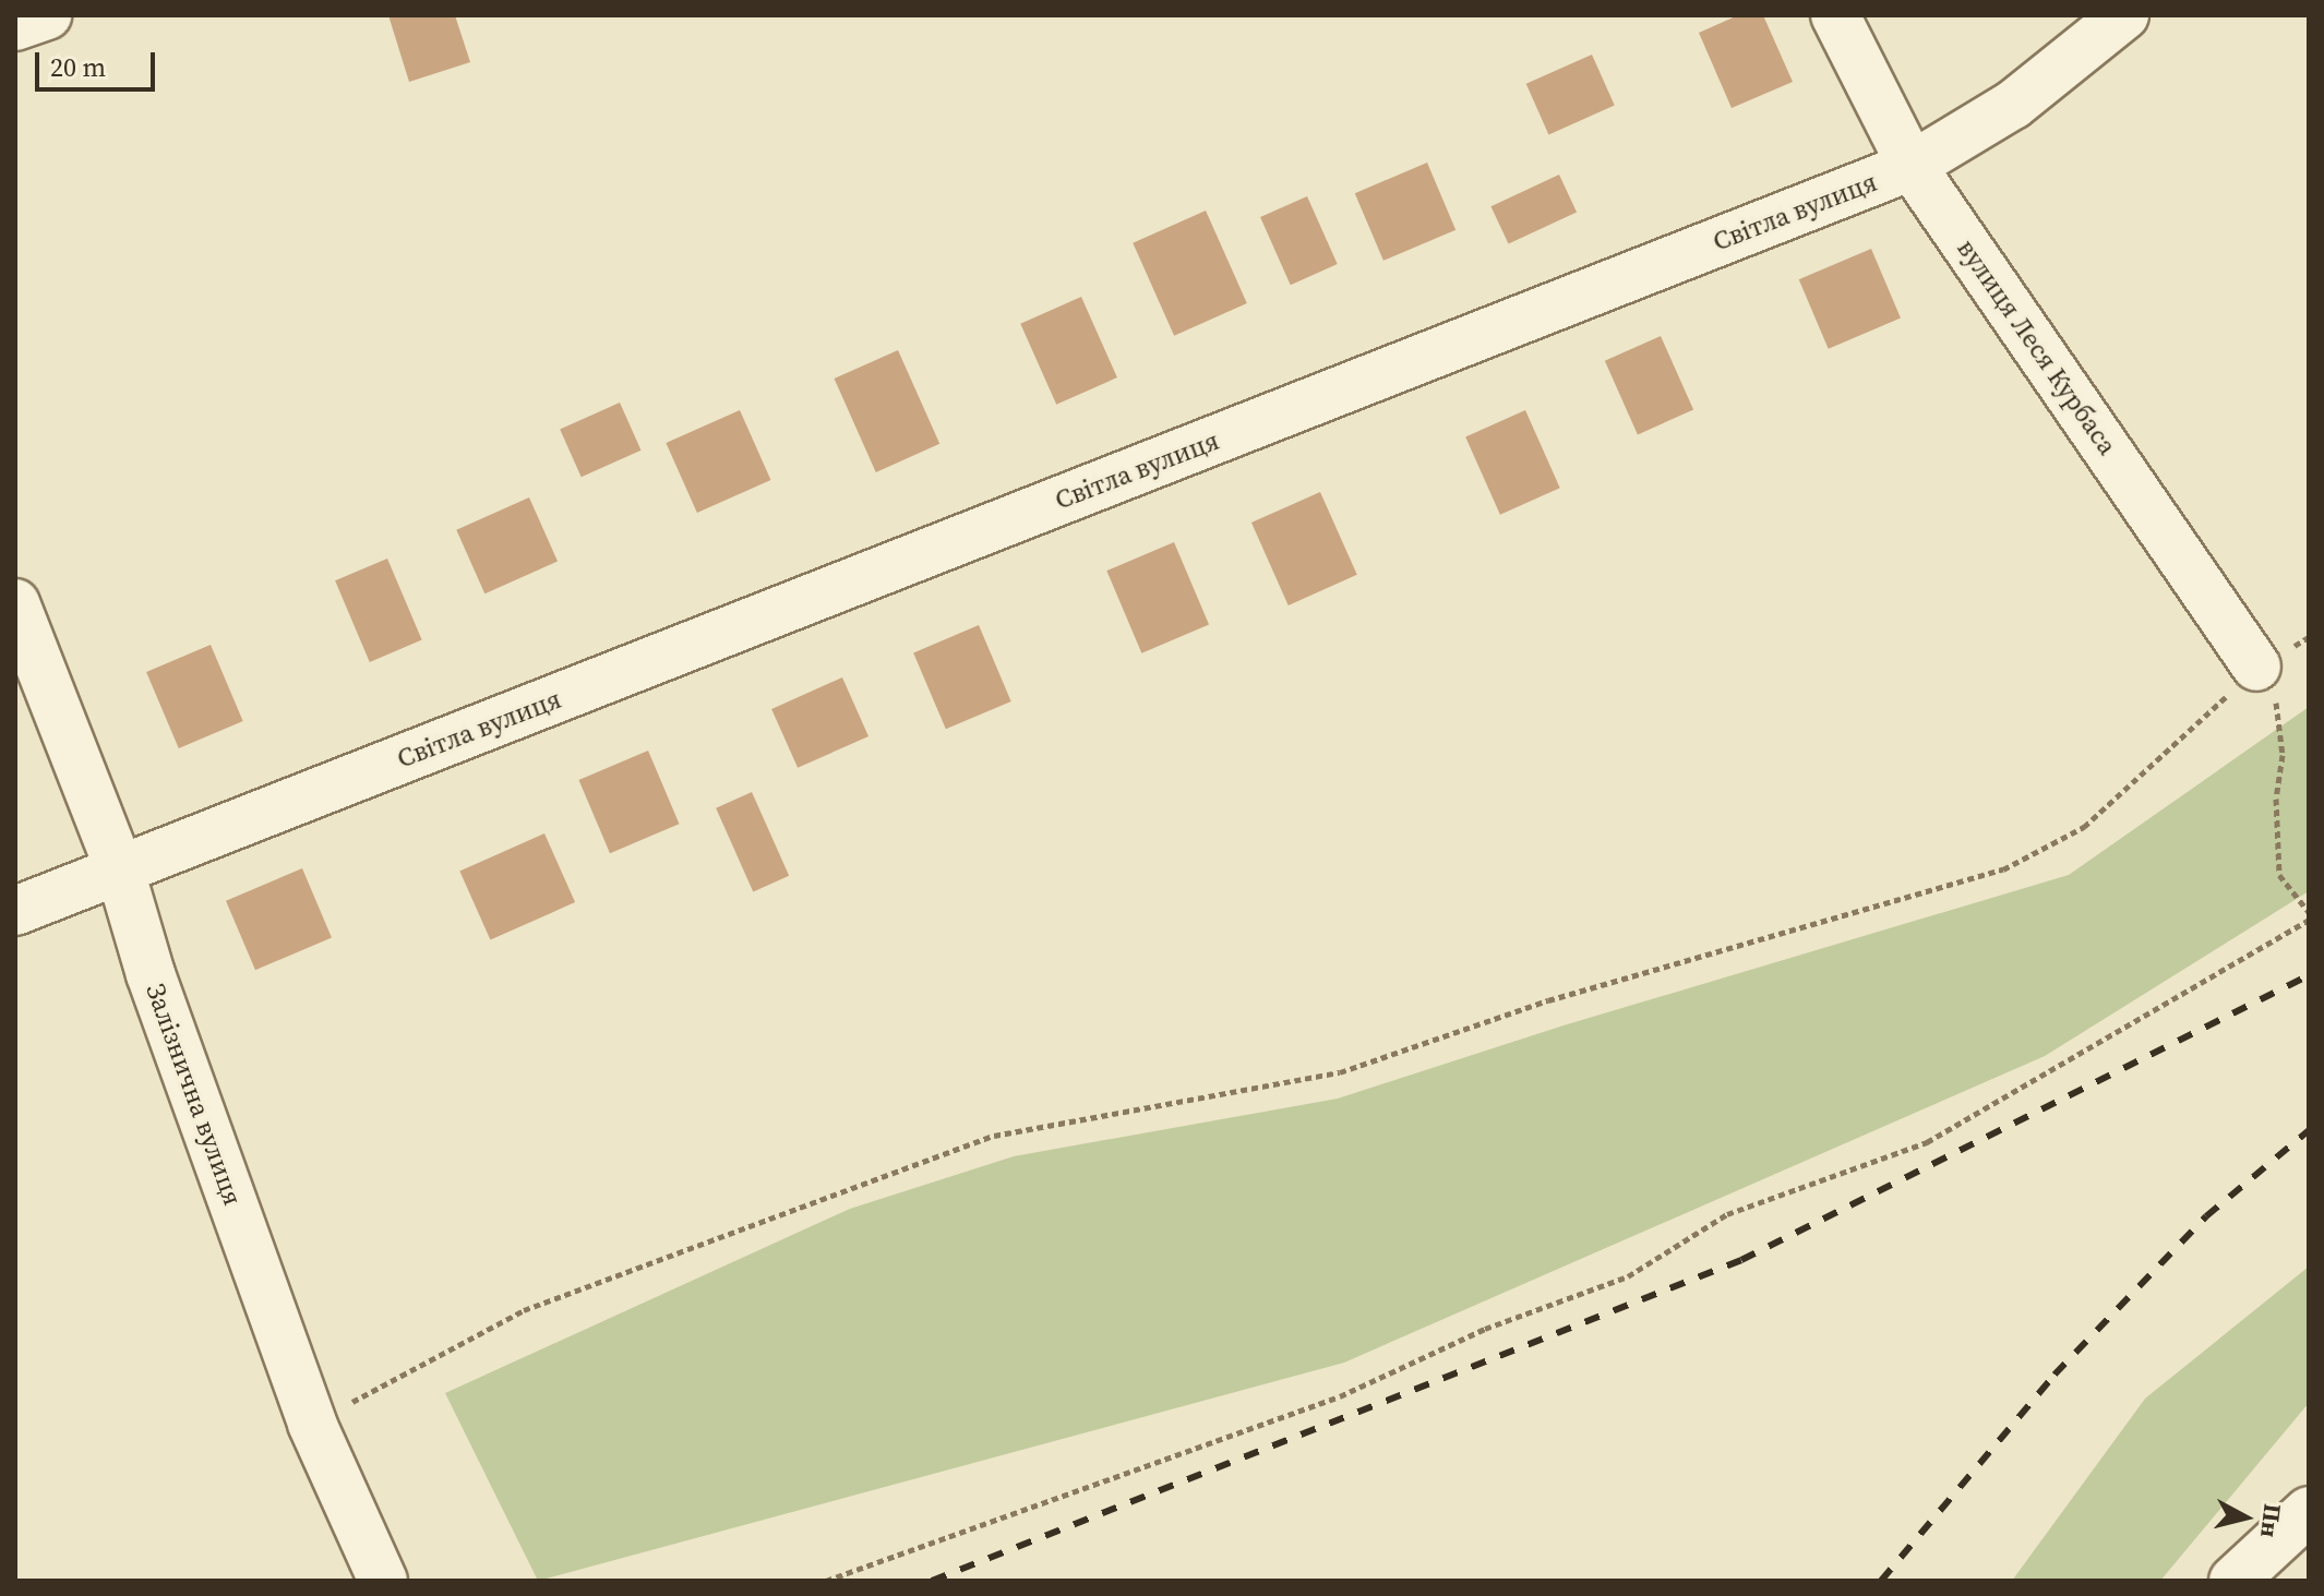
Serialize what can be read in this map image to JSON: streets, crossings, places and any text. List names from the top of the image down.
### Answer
{
  "streets": {
    "street": ["Світла вулиця", "вулиця Леся Курбаса", "Залізнична вулиця"]
  },
  "crossings": [
    ["Світла вулиця", "вулиця Леся Курбаса"],
    ["Світла вулиця", "Залізнична вулиця"]
  ],
  "scale_bar": "20 m",
  "north": "right"
}
